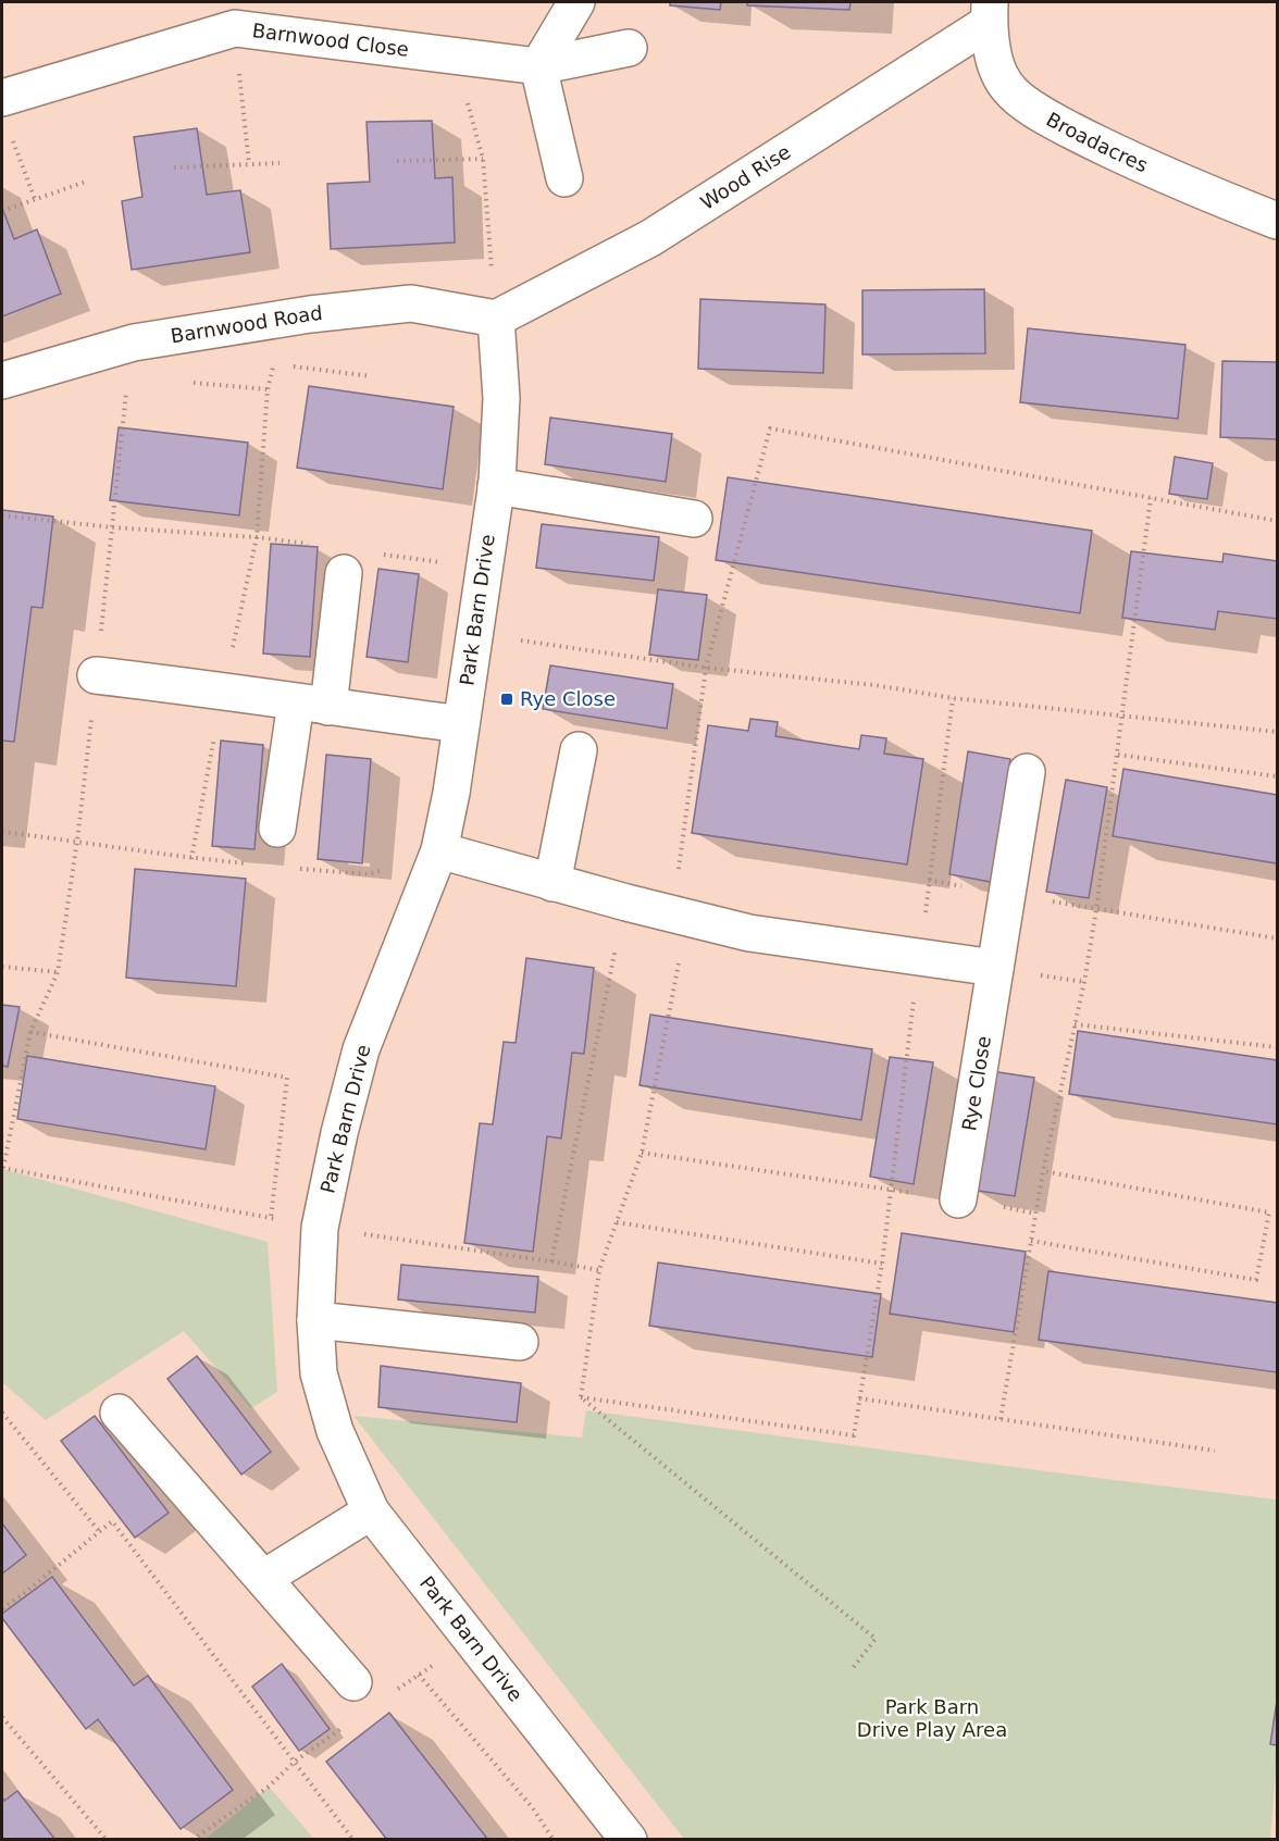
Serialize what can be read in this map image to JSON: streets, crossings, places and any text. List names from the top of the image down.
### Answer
{
  "streets": {
    "street": [
      "Barnwood Close",
      "Broadacres",
      "Wood Rise",
      "Barnwood Road",
      "Park Barn Drive",
      "Rye Close"
    ]
  },
  "crossings": [
    ["Broadacres", "Wood Rise"],
    ["Wood Rise", "Barnwood Road"],
    ["Wood Rise", "Park Barn Drive"],
    ["Barnwood Road", "Park Barn Drive"]
  ],
  "parks": ["Park Barn Drive Play Area"],
  "places": {
    "transit": ["Rye Close"]
  }
}
